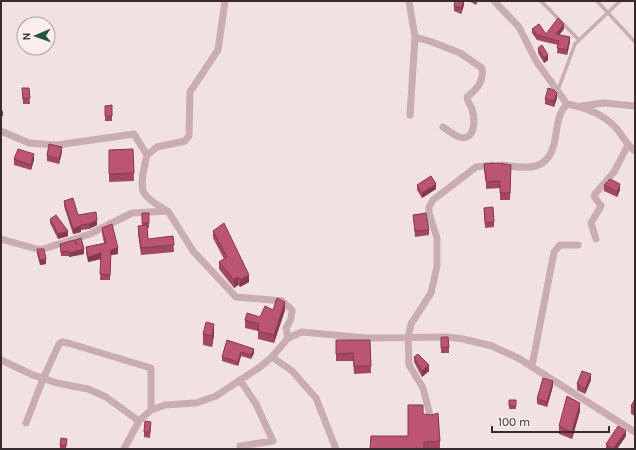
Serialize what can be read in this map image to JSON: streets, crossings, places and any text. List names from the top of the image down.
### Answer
{
  "scale_bar": "100 m",
  "north": "left"
}
